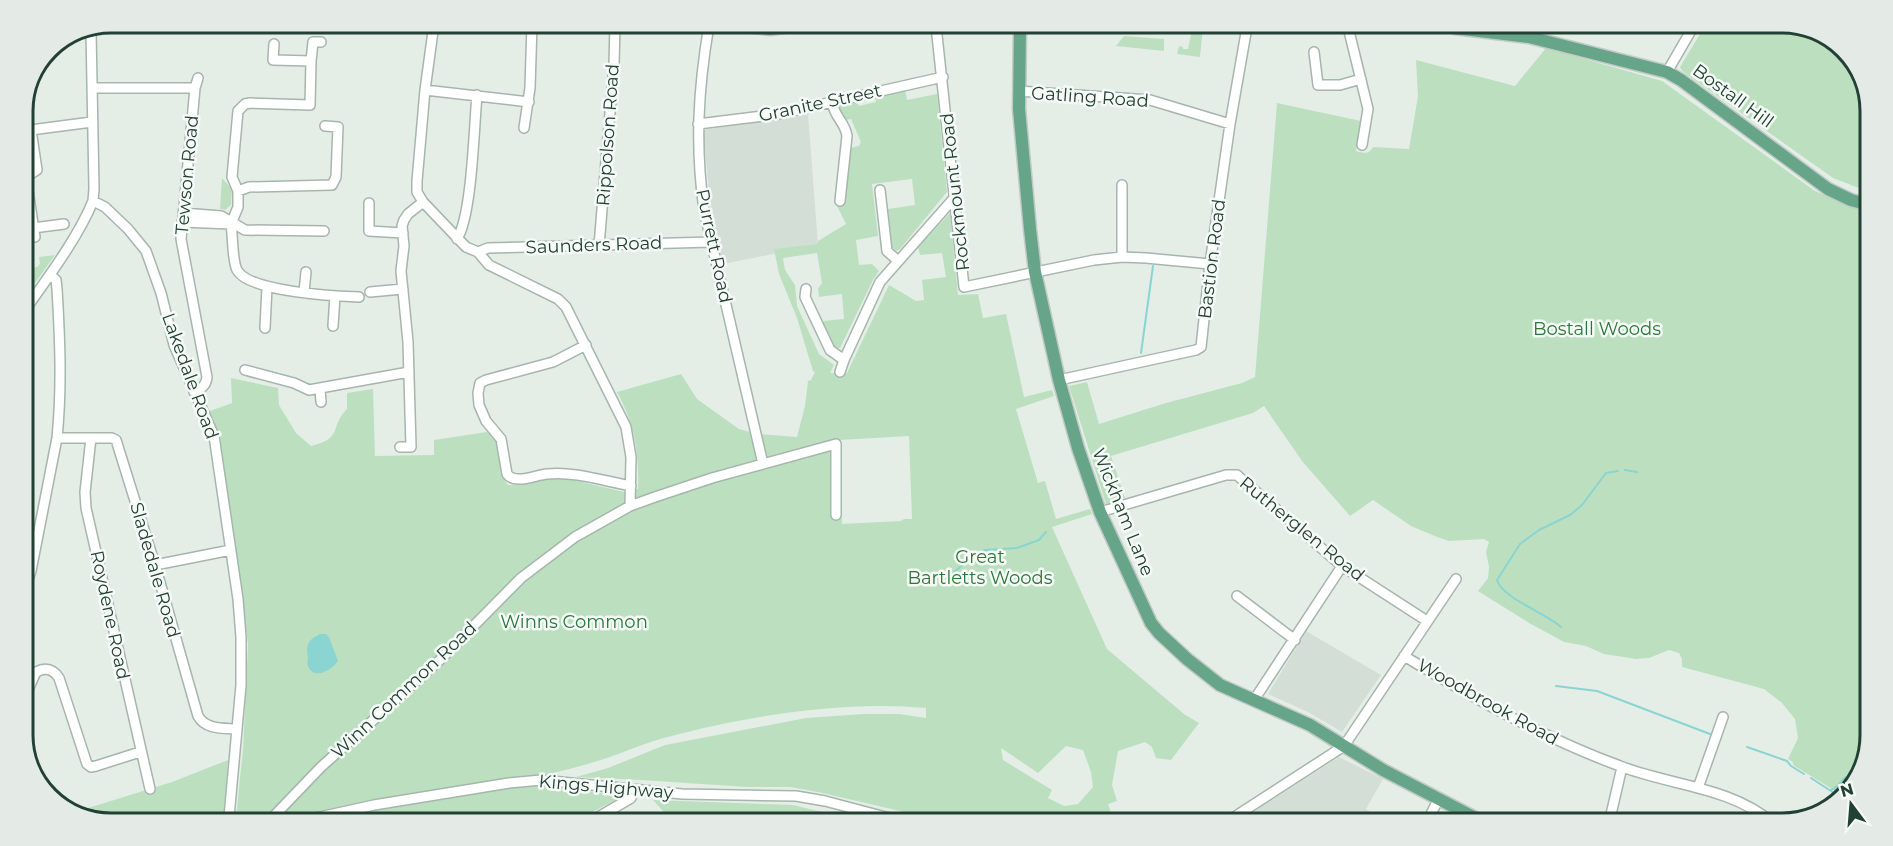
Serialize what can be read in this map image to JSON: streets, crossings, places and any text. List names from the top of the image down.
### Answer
{
  "streets": {
    "main road": ["Bostall Hill", "Wickham Lane"],
    "street": [
      "Gatling Road",
      "Granite Street",
      "Rippolson Road",
      "Tewson Road",
      "Rockmount Road",
      "Saunders Road",
      "Purrett Road",
      "Bastion Road",
      "Lakedale Road",
      "Rutherglen Road",
      "Sladedale Road",
      "Roydene Road",
      "Winn Common Road",
      "Woodbrook Road",
      "Kings Highway"
    ]
  },
  "crossings": [
    ["Gatling Road", "Bastion Road"],
    ["Gatling Road", "Wickham Lane"],
    ["Granite Street", "Rockmount Road"],
    ["Granite Street", "Purrett Road"],
    ["Rippolson Road", "Saunders Road"],
    ["Tewson Road", "Lakedale Road"],
    ["Rockmount Road", "Wickham Lane"],
    ["Saunders Road", "Purrett Road"],
    ["Purrett Road", "Winn Common Road"],
    ["Bastion Road", "Wickham Lane"],
    ["Lakedale Road", "Sladedale Road"],
    ["Wickham Lane", "Rutherglen Road"],
    ["Sladedale Road", "Roydene Road"]
  ],
  "parks": ["Bostall Woods", "Great Bartletts Woods", "Winns Common"],
  "north": "top"
}
